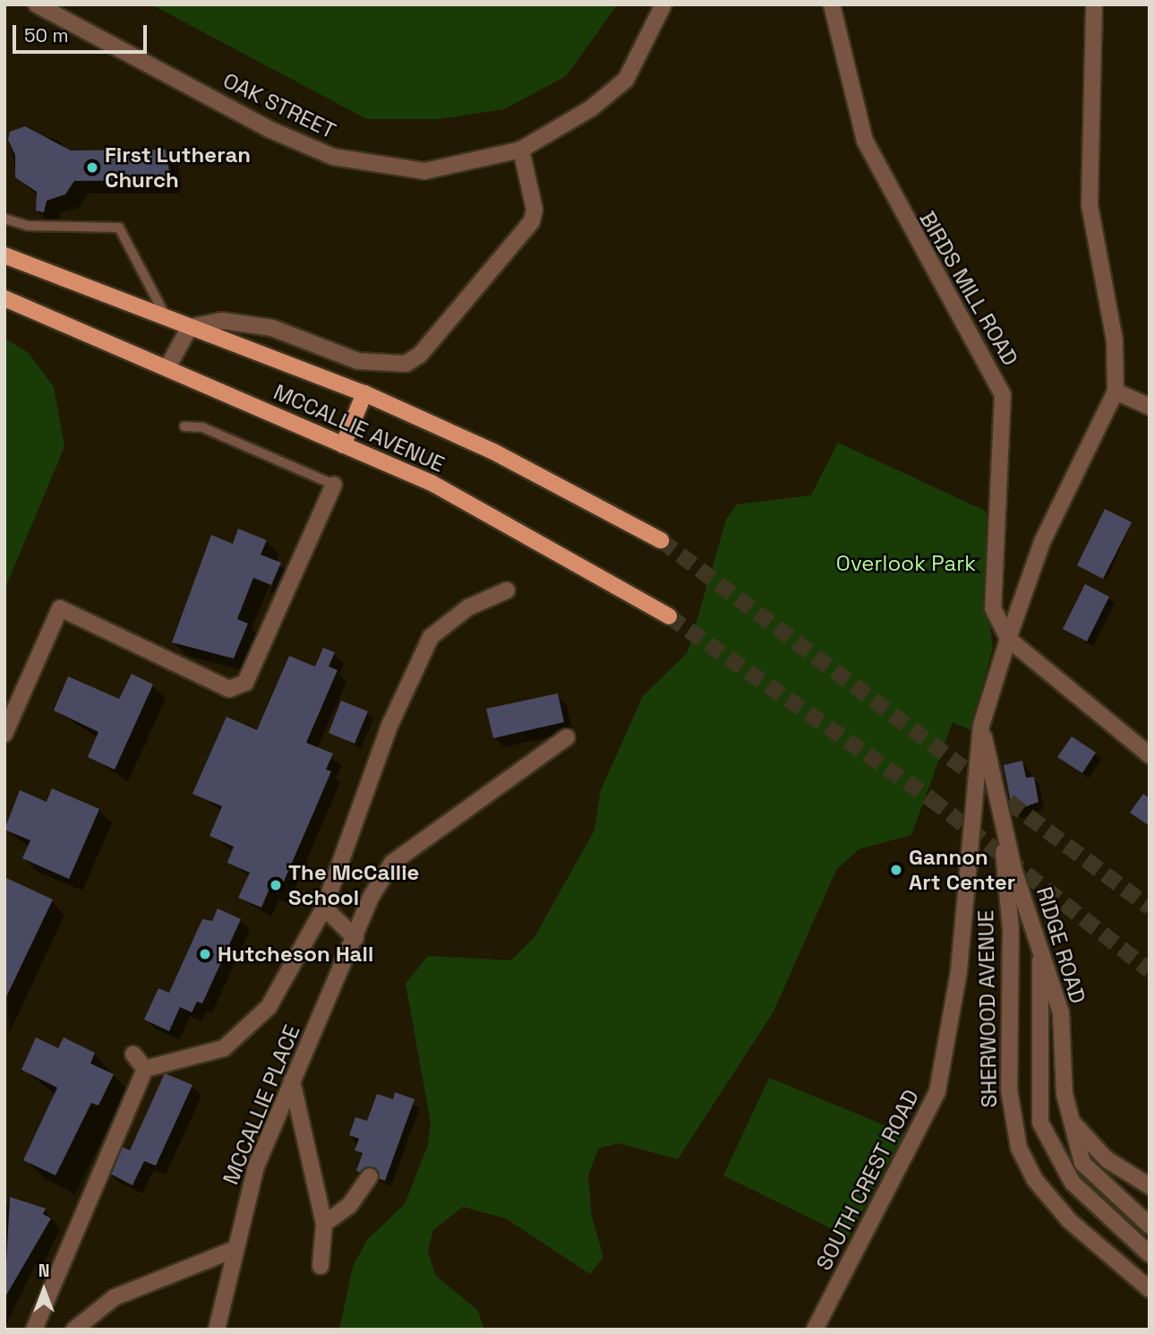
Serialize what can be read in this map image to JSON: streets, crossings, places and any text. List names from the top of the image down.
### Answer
{
  "streets": {
    "main road": ["MCCALLIE AVENUE"],
    "street": [
      "OAK STREET",
      "BIRDS MILL ROAD",
      "RIDGE ROAD",
      "SHERWOOD AVENUE",
      "MCCALLIE PLACE",
      "SOUTH CREST ROAD"
    ]
  },
  "crossings": [
    ["BIRDS MILL ROAD", "SOUTH CREST ROAD"],
    ["RIDGE ROAD", "SHERWOOD AVENUE"],
    ["RIDGE ROAD", "SOUTH CREST ROAD"]
  ],
  "parks": ["Overlook Park"],
  "places": [
    "First Lutheran Church",
    "Gannon Art Center",
    "The McCallie School",
    "Hutcheson Hall"
  ],
  "scale_bar": "50 m",
  "north": "top"
}
